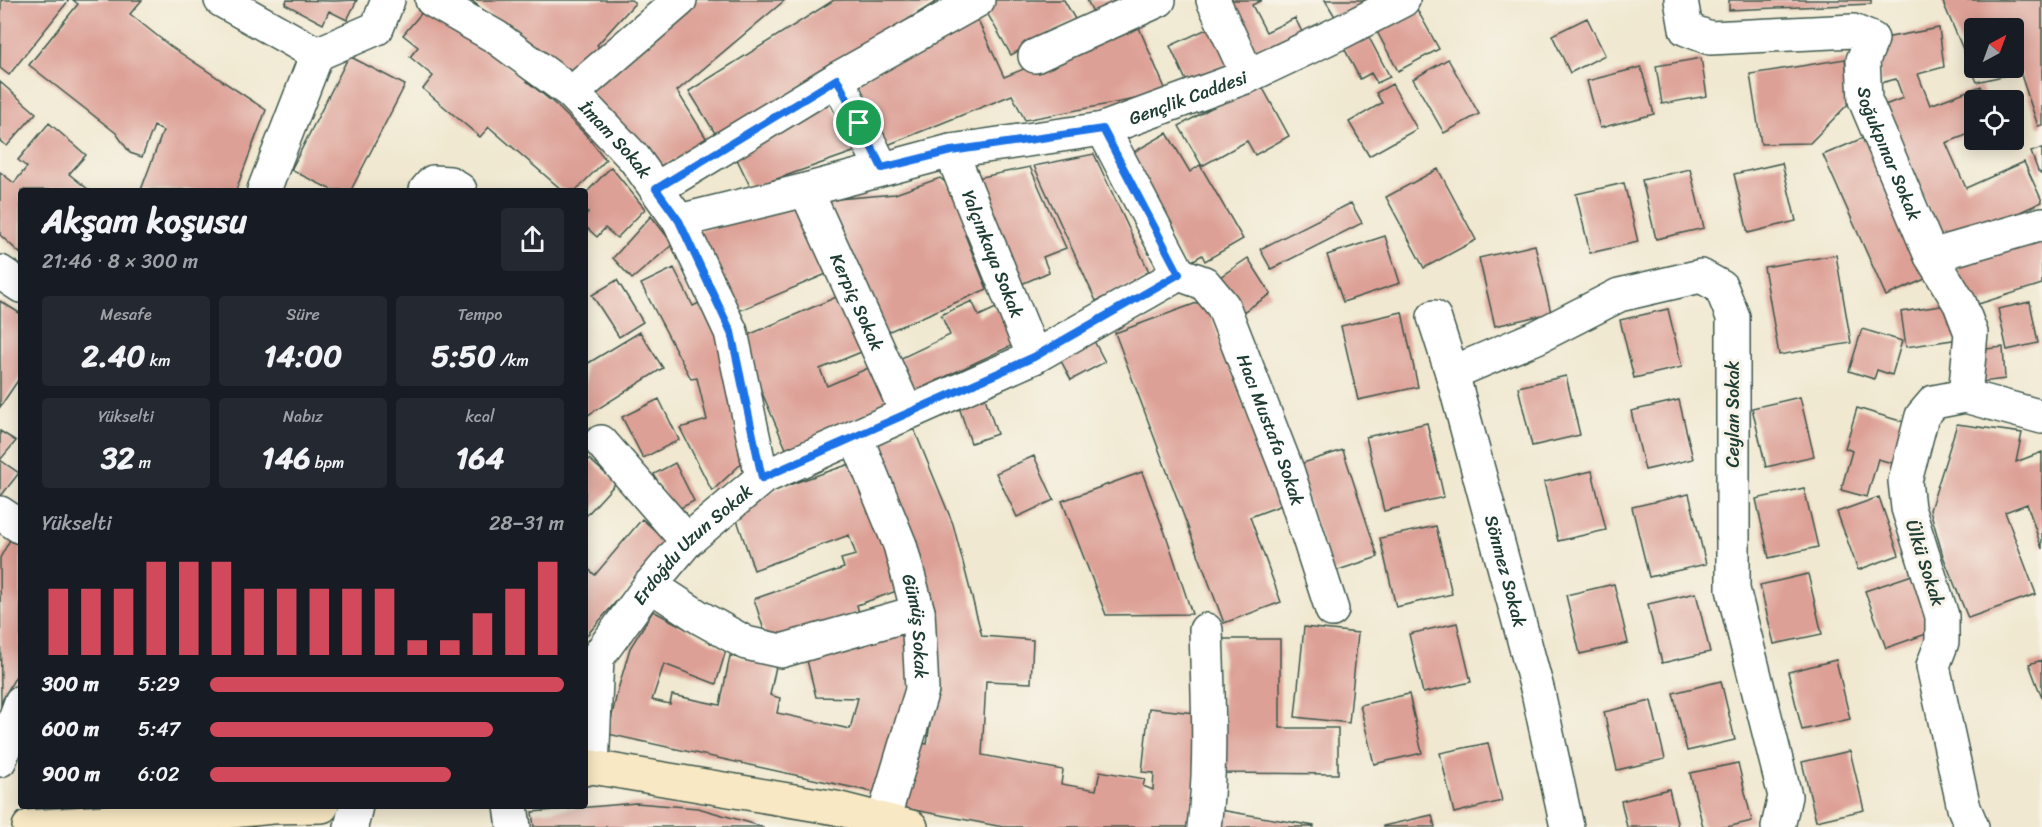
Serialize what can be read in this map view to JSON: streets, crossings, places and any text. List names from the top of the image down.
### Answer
{
  "streets": {
    "street": [
      "Gençlik Caddesi",
      "İmam Sokak",
      "Soğukpınar Sokak",
      "Yalçınkaya Sokak",
      "Kerpiç Sokak",
      "Ceylan Sokak",
      "Hacı Mustafa Sokak",
      "Erdoğdu Uzun Sokak",
      "Ülkü Sokak",
      "Sönmez Sokak",
      "Gümüş Sokak"
    ]
  },
  "crossings": [
    ["Gençlik Caddesi", "İmam Sokak"],
    ["Gençlik Caddesi", "Yalçınkaya Sokak"],
    ["Gençlik Caddesi", "Kerpiç Sokak"],
    ["İmam Sokak", "Erdoğdu Uzun Sokak"],
    ["Soğukpınar Sokak", "Ülkü Sokak"],
    ["Yalçınkaya Sokak", "Erdoğdu Uzun Sokak"],
    ["Kerpiç Sokak", "Erdoğdu Uzun Sokak"],
    ["Ceylan Sokak", "Sönmez Sokak"],
    ["Hacı Mustafa Sokak", "Erdoğdu Uzun Sokak"],
    ["Erdoğdu Uzun Sokak", "Gümüş Sokak"]
  ],
  "north": "top right",
  "page": {
    "heading": ["Akşam koşusu", "21:46 · 8 × 300 m"],
    "stats": [
      ["Mesafe", "2.40 km"],
      ["Süre", "14:00"],
      ["Tempo", "5:50 /km"],
      ["Yükselti", "32 m"],
      ["Nabız", "146 bpm"],
      ["kcal", "164"]
    ],
    "chart": ["Yükselti", "28–31 m"],
    "list": [
      {
        "name": "300 m",
        "note": "5:29"
      },
      {
        "name": "600 m",
        "note": "5:47"
      },
      {
        "name": "900 m",
        "note": "6:02"
      }
    ]
  }
}
